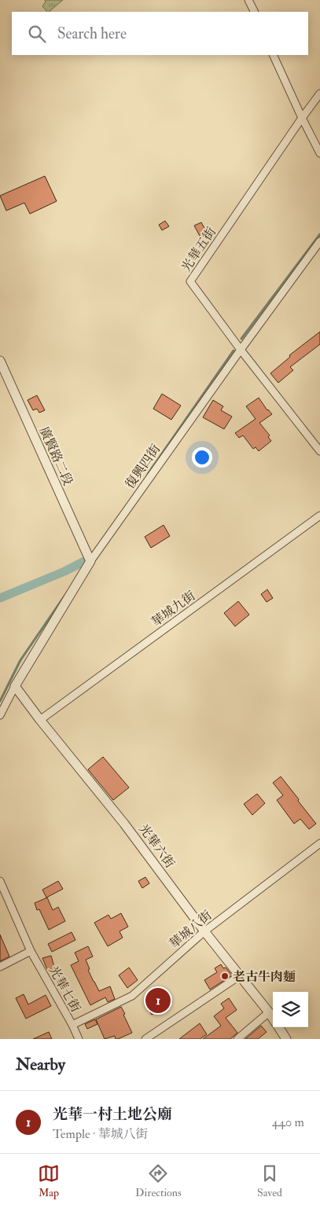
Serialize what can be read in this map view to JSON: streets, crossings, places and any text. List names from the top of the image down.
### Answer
{
  "streets": {
    "street": [
      "光華五街",
      "廣賢路二段",
      "復興四街",
      "華城九街",
      "光華六街",
      "華城八街",
      "光華七街"
    ]
  },
  "crossings": [
    ["光華五街", "復興四街"],
    ["廣賢路二段", "復興四街"],
    ["復興四街", "光華六街"],
    ["華城九街", "光華六街"],
    ["光華六街", "華城八街"],
    ["華城八街", "光華七街"]
  ],
  "places": ["老古牛肉麵"],
  "page": {
    "search": "Search here",
    "pins": "1",
    "heading": "Nearby",
    "list": [
      {
        "mark": "1",
        "name": "光華一村土地公廟",
        "note": "Temple · 華城八街",
        "value": "440 m"
      }
    ],
    "nav": ["Map", "Directions", "Saved"]
  }
}
